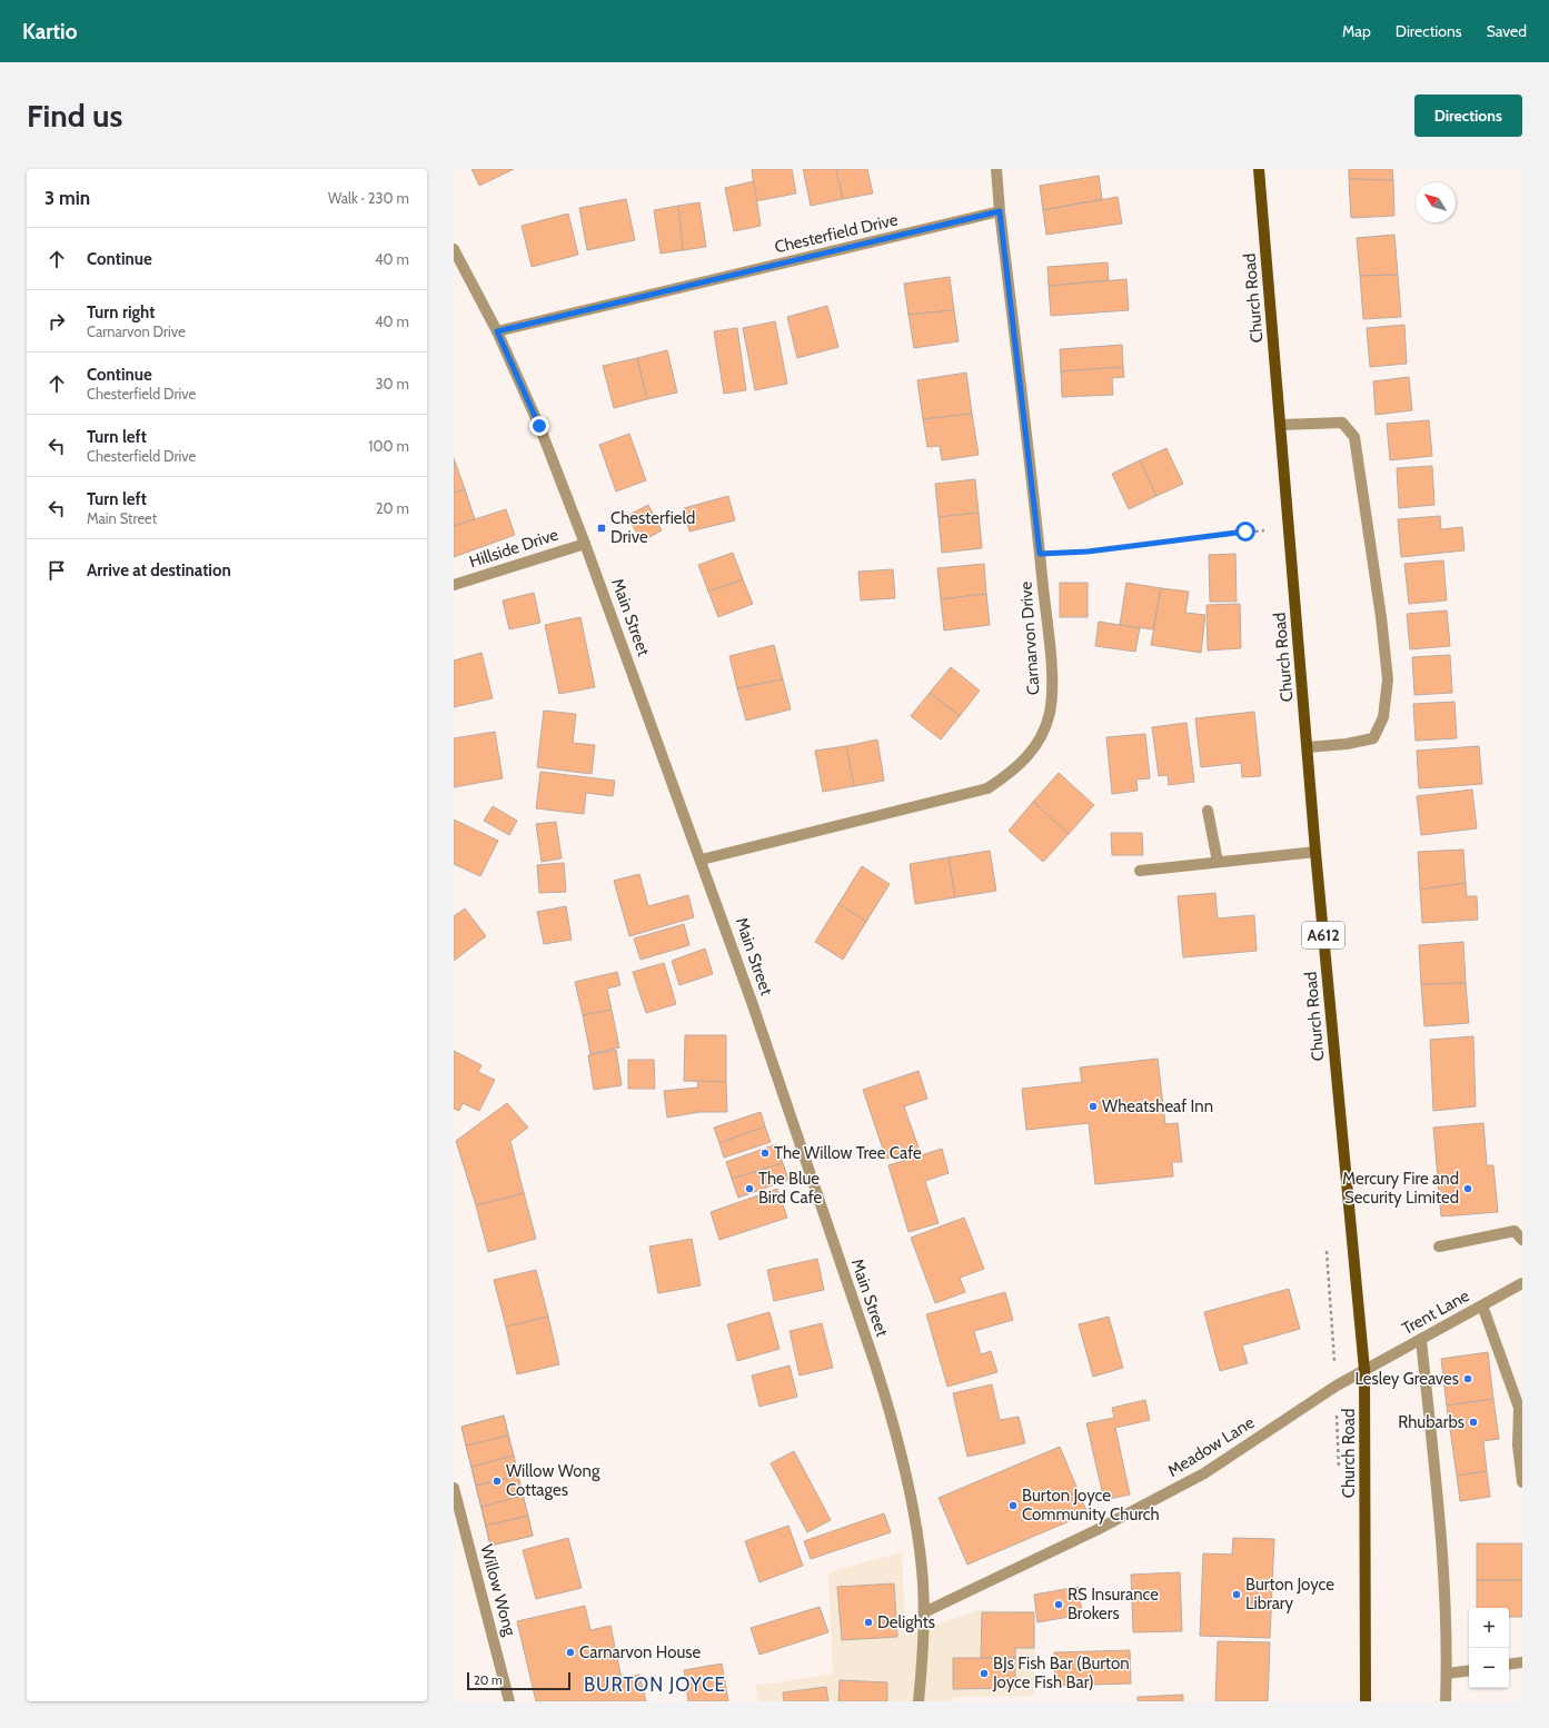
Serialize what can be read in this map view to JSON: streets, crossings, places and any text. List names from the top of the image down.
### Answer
{
  "streets": {
    "main road": ["Church Road", "A612"],
    "street": [
      "Chesterfield Drive",
      "Hillside Drive",
      "Main Street",
      "Carnarvon Drive",
      "Trent Lane",
      "Meadow Lane",
      "Willow Wong"
    ]
  },
  "crossings": [
    ["Chesterfield Drive", "Main Street"],
    ["Chesterfield Drive", "Carnarvon Drive"],
    ["Church Road", "Trent Lane"],
    ["Church Road", "Meadow Lane"],
    ["Hillside Drive", "Main Street"],
    ["Main Street", "Carnarvon Drive"],
    ["Main Street", "Meadow Lane"],
    ["Trent Lane", "Meadow Lane"]
  ],
  "districts": ["BURTON JOYCE"],
  "places": {
    "transit": ["Chesterfield Drive"],
    "other": [
      "Wheatsheaf Inn",
      "The Willow Tree Cafe",
      "The Blue Bird Cafe",
      "Mercury Fire and Security Limited",
      "Lesley Greaves",
      "Rhubarbs",
      "Willow Wong Cottages",
      "Burton Joyce Community Church",
      "Burton Joyce Library",
      "RS Insurance Brokers",
      "Delights",
      "Carnarvon House",
      "BJs Fish Bar (Burton Joyce Fish Bar)"
    ]
  },
  "scale_bar": "20 m",
  "north": "top left",
  "page": {
    "header": "Kartio",
    "nav": ["Map", "Directions", "Saved"],
    "buttons": "Directions",
    "title": "Find us",
    "heading": ["3 min", "Walk · 230 m"],
    "list": [
      ["Continue", "40 m"],
      ["Turn right", "Carnarvon Drive", "40 m"],
      ["Continue", "Chesterfield Drive", "30 m"],
      ["Turn left", "Chesterfield Drive", "100 m"],
      ["Turn left", "Main Street", "20 m"],
      "Arrive at destination"
    ],
    "map_buttons": ["+", "−"],
    "scale": "20 m"
  }
}
